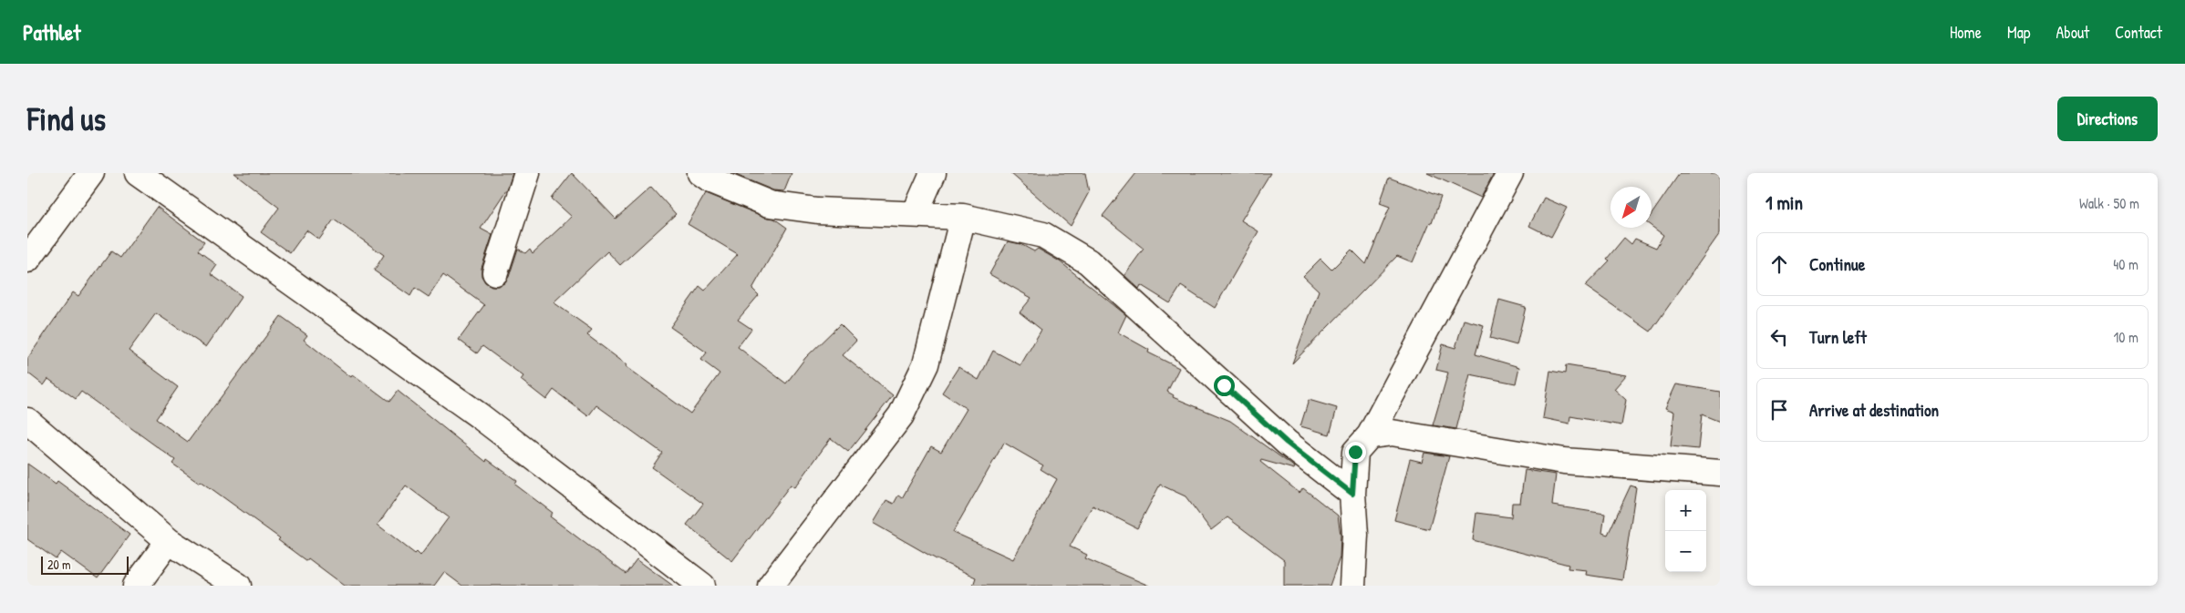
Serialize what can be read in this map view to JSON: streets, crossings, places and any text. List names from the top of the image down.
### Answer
{
  "scale_bar": "20 m",
  "north": "bottom left",
  "page": {
    "header": "Pathlet",
    "nav": [
      "Home",
      "Map",
      "About",
      "Contact"
    ],
    "buttons": "Directions",
    "title": "Find us",
    "heading": ["1 min", "Walk · 50 m"],
    "list": [
      ["Continue", "40 m"],
      ["Turn left", "10 m"],
      "Arrive at destination"
    ],
    "map_buttons": ["+", "−"],
    "scale": "20 m"
  }
}
